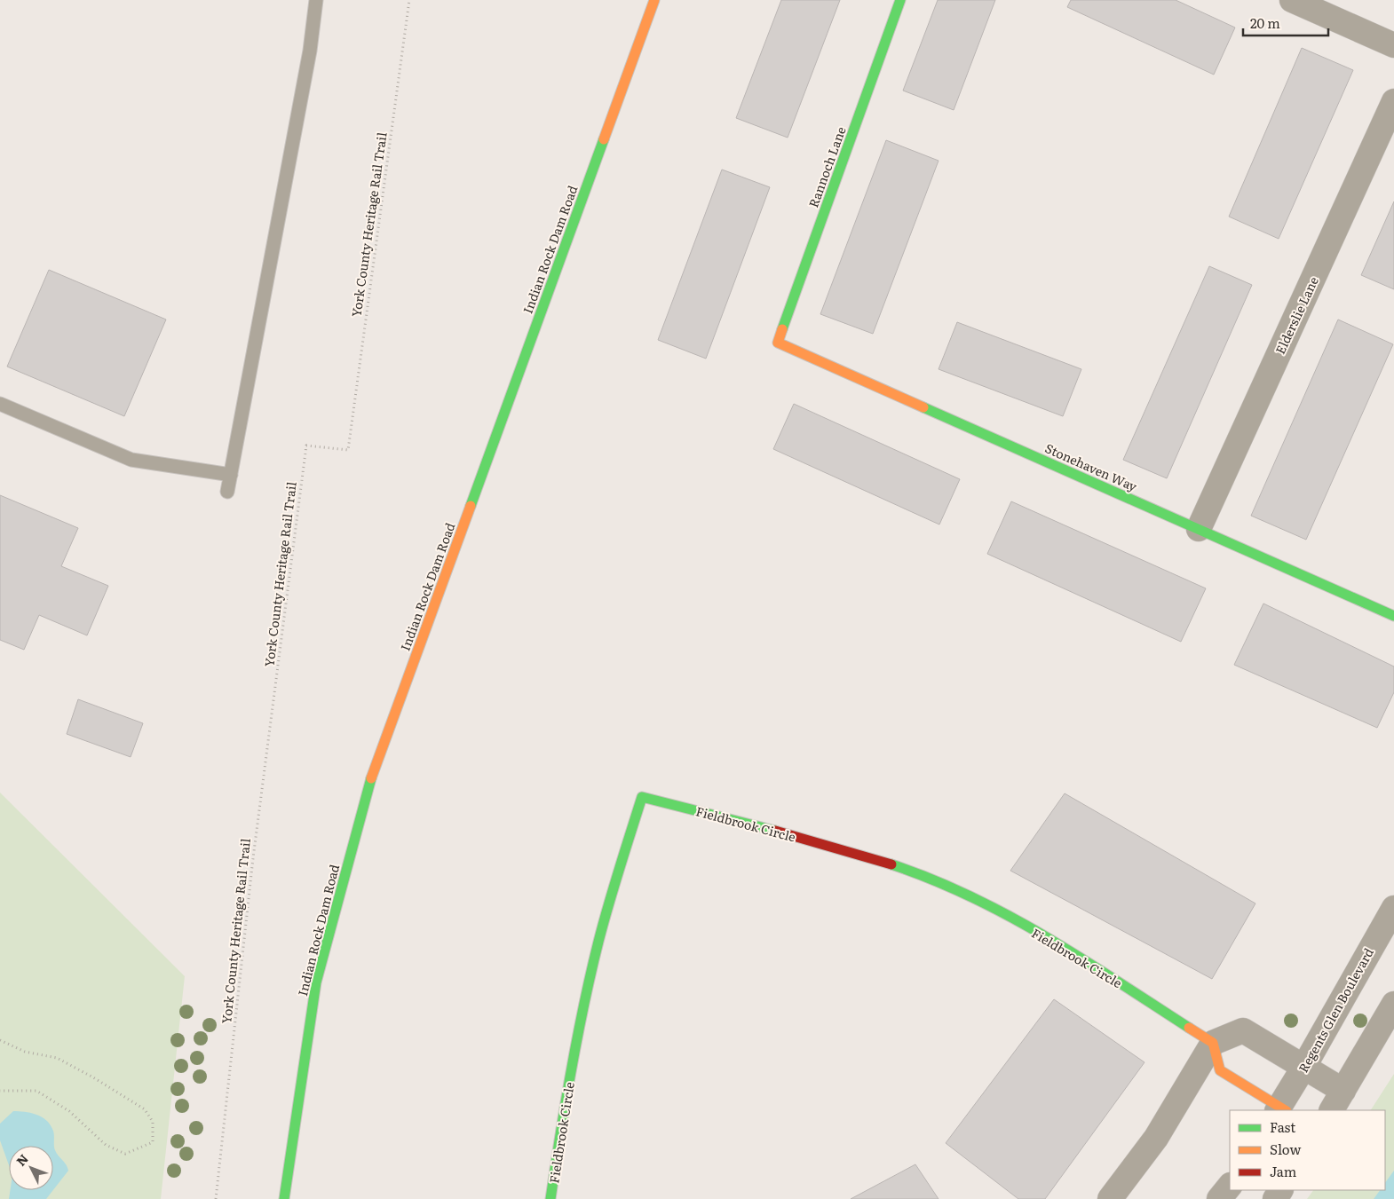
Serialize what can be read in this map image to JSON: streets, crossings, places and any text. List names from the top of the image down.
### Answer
{
  "streets": {
    "street": [
      "Rannoch Lane",
      "Indian Rock Dam Road",
      "Elderslie Lane",
      "Stonehaven Way",
      "Fieldbrook Circle",
      "Regents Glen Boulevard"
    ],
    "path": ["York County Heritage Rail Trail"]
  },
  "crossings": [
    ["Rannoch Lane", "Stonehaven Way"],
    ["Elderslie Lane", "Stonehaven Way"]
  ],
  "legend": ["Fast", "Slow", "Jam"],
  "scale_bar": "20 m",
  "north": "top left"
}
